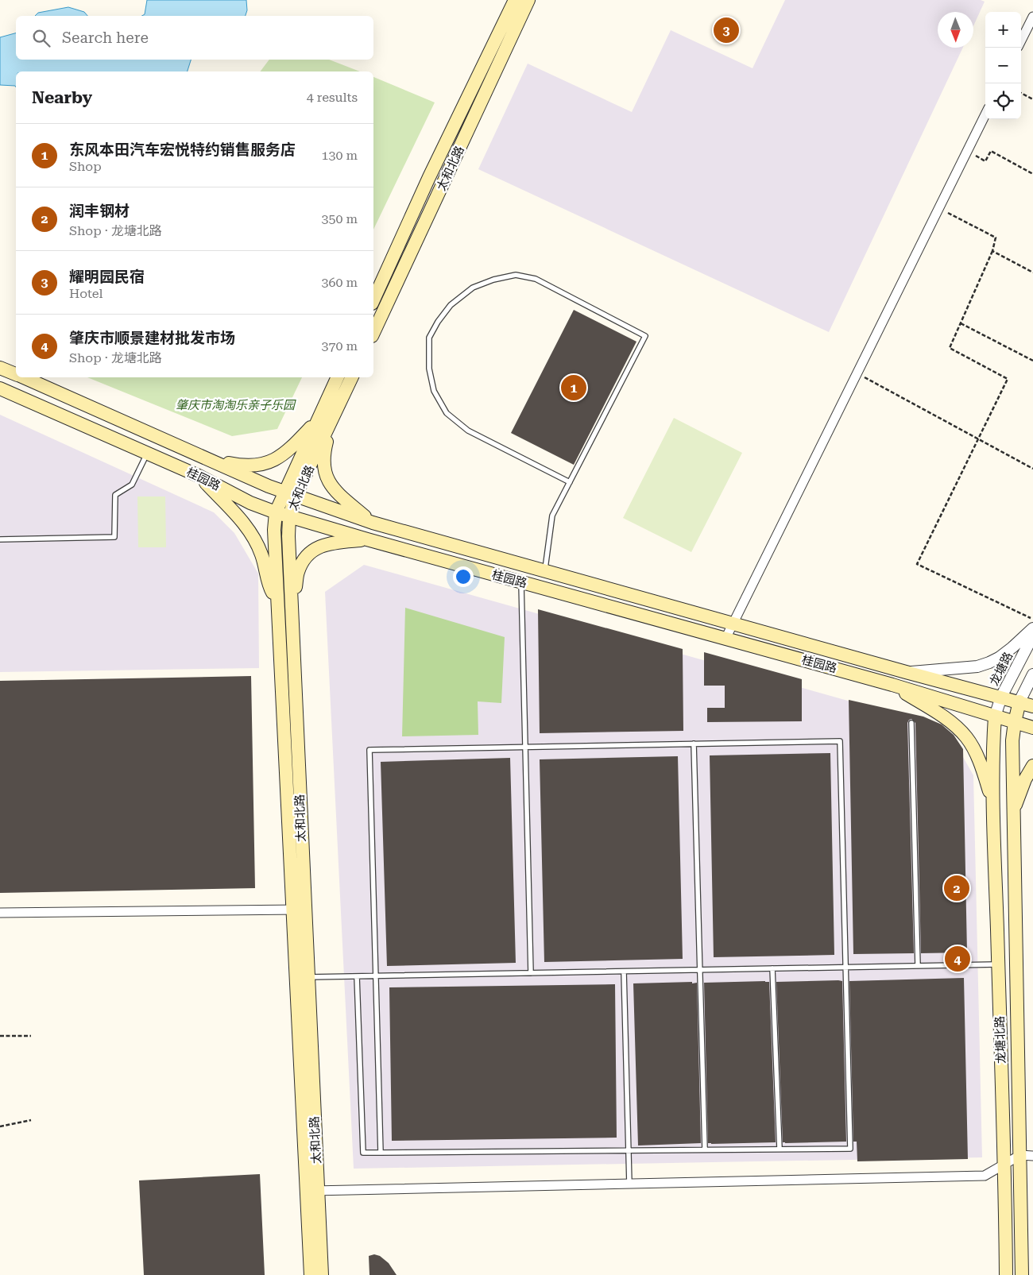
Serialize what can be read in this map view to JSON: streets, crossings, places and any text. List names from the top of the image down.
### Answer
{
  "streets": {
    "main road": ["太和北路", "桂园路", "龙塘北路"],
    "street": ["龙塘路"]
  },
  "crossings": [
    ["太和北路", "桂园路"],
    ["桂园路", "龙塘路"],
    ["桂园路", "龙塘北路"]
  ],
  "parks": ["肇庆市淘淘乐亲子乐园"],
  "north": "bottom",
  "page": {
    "map_buttons": ["+", "−"],
    "pins": [
      "3",
      "1",
      "2",
      "4"
    ],
    "search": "Search here",
    "heading": ["Nearby", "4 results"],
    "list": [
      {
        "mark": "1",
        "name": "东风本田汽车宏悦特约销售服务店",
        "note": "Shop",
        "value": "130 m"
      },
      {
        "mark": "2",
        "name": "润丰钢材",
        "note": "Shop · 龙塘北路",
        "value": "350 m"
      },
      {
        "mark": "3",
        "name": "耀明园民宿",
        "note": "Hotel",
        "value": "360 m"
      },
      {
        "mark": "4",
        "name": "肇庆市顺景建材批发市场",
        "note": "Shop · 龙塘北路",
        "value": "370 m"
      }
    ]
  }
}
